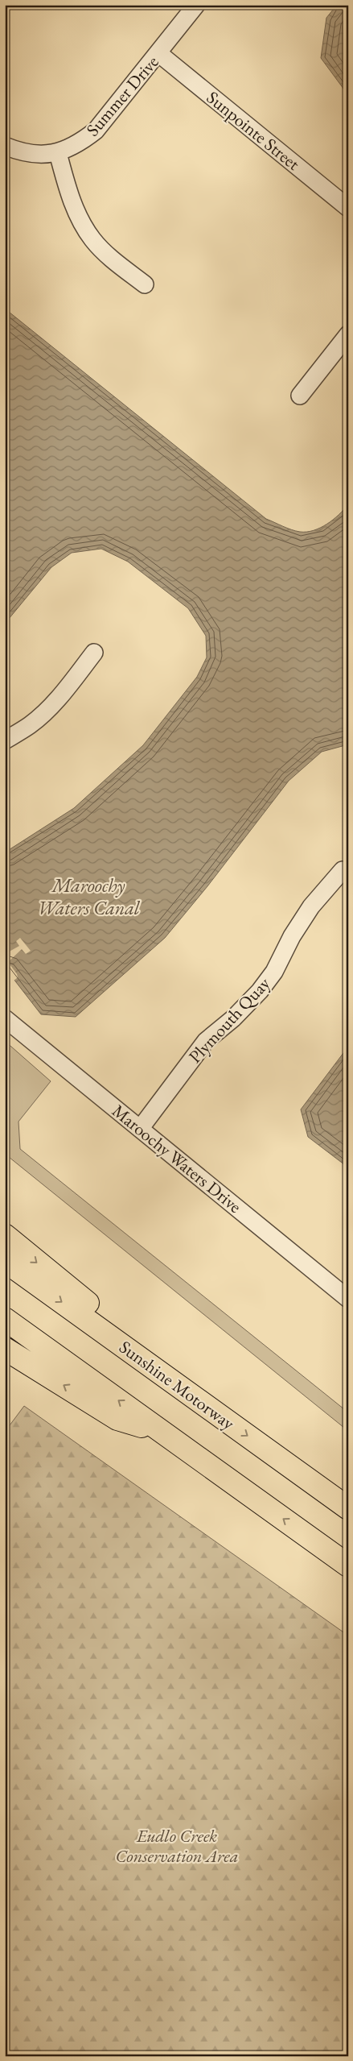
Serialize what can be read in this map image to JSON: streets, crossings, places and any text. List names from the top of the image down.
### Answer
{
  "streets": {
    "highway": ["Sunshine Motorway"],
    "street": [
      "Summer Drive",
      "Sunpointe Street",
      "Plymouth Quay",
      "Maroochy Waters Drive"
    ]
  },
  "crossings": [
    ["Summer Drive", "Sunpointe Street"],
    ["Plymouth Quay", "Maroochy Waters Drive"]
  ],
  "water": ["Maroochy Waters Canal"],
  "parks": ["Eudlo Creek Conservation Area"]
}
